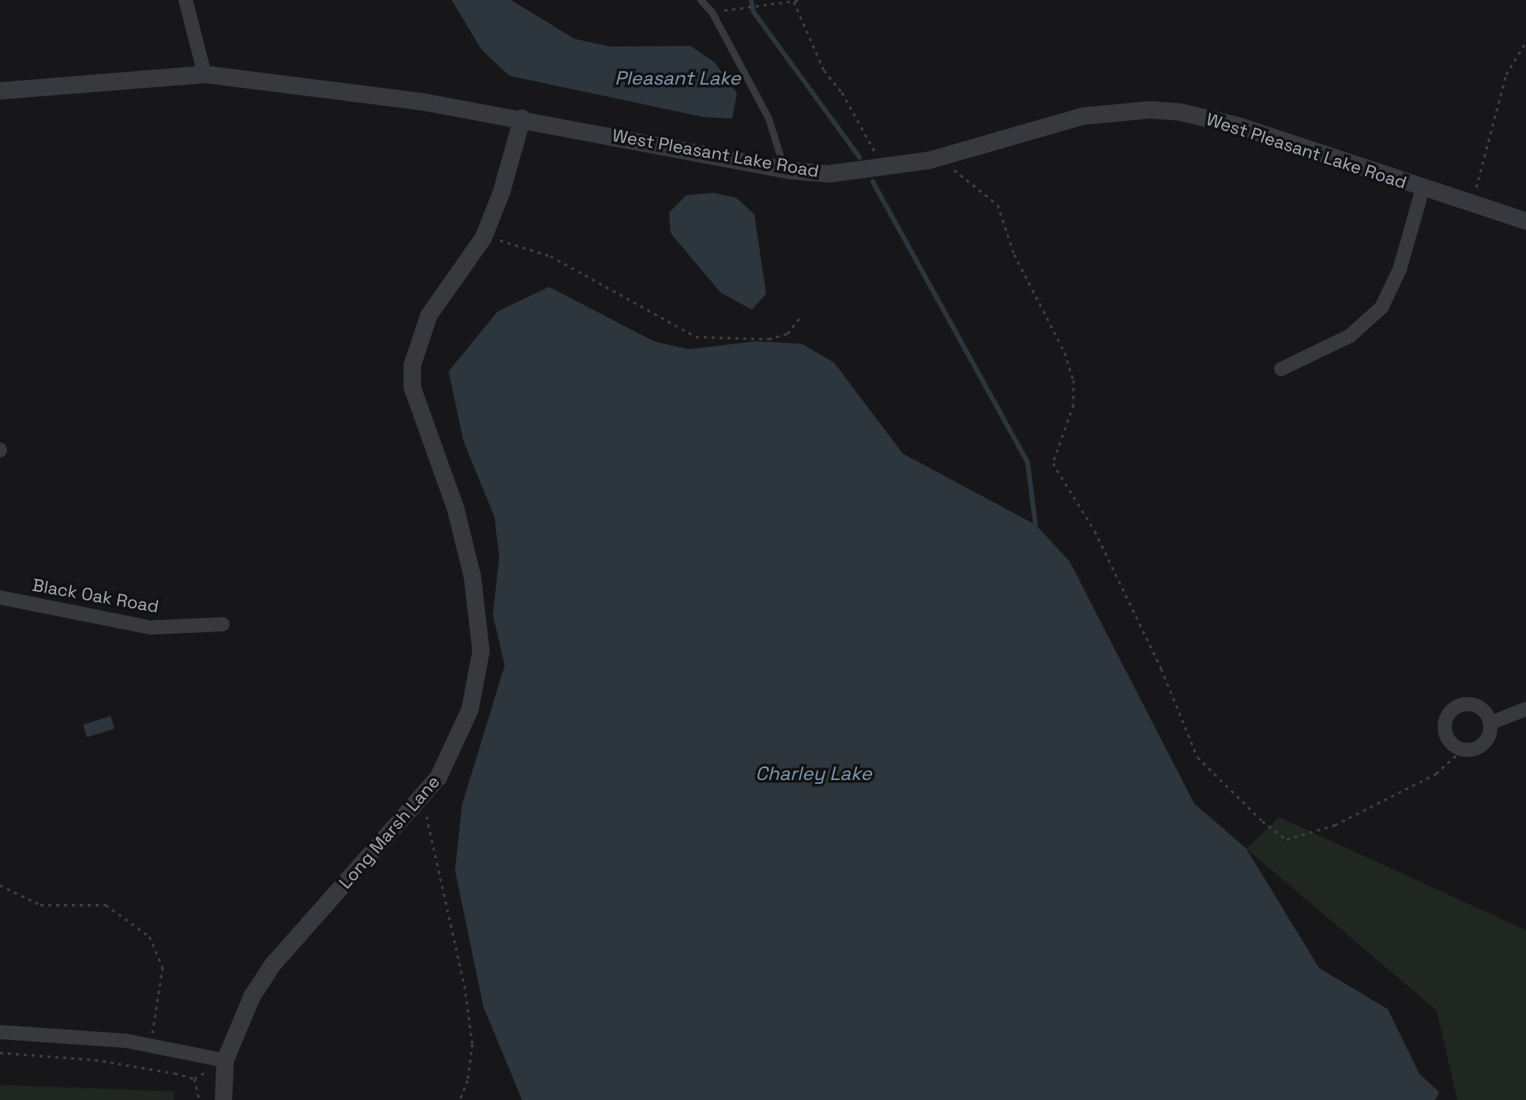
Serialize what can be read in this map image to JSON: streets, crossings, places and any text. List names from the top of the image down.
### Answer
{
  "streets": {
    "street": ["West Pleasant Lake Road", "Black Oak Road", "Long Marsh Lane"]
  },
  "crossings": [
    ["West Pleasant Lake Road", "Long Marsh Lane"]
  ],
  "water": ["Pleasant Lake", "Charley Lake"]
}
